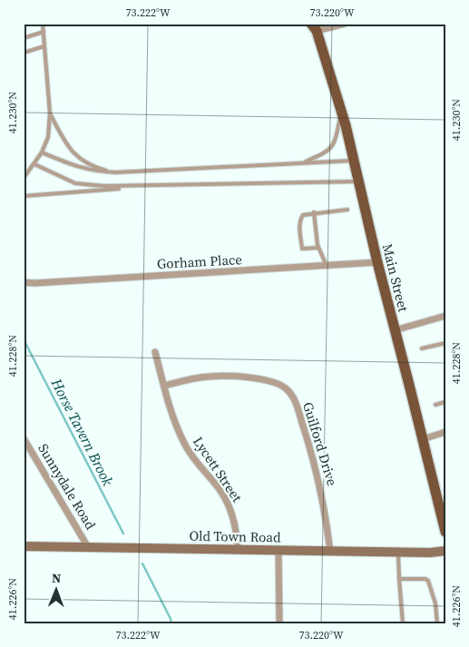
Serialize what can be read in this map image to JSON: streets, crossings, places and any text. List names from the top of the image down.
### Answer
{
  "streets": {
    "main road": ["Main Street", "Old Town Road"],
    "street": [
      "Gorham Place",
      "Guilford Drive",
      "Lycett Street",
      "Sunnydale Road"
    ]
  },
  "crossings": [
    ["Gorham Place", "Main Street"],
    ["Guilford Drive", "Lycett Street"],
    ["Guilford Drive", "Old Town Road"],
    ["Lycett Street", "Old Town Road"],
    ["Sunnydale Road", "Old Town Road"]
  ],
  "water": ["Horse Tavern Brook"],
  "north": "top",
  "coordinates": [
    "73.222°W",
    "73.220°W",
    "41.230°N",
    "41.228°N",
    "41.226°N"
  ]
}
